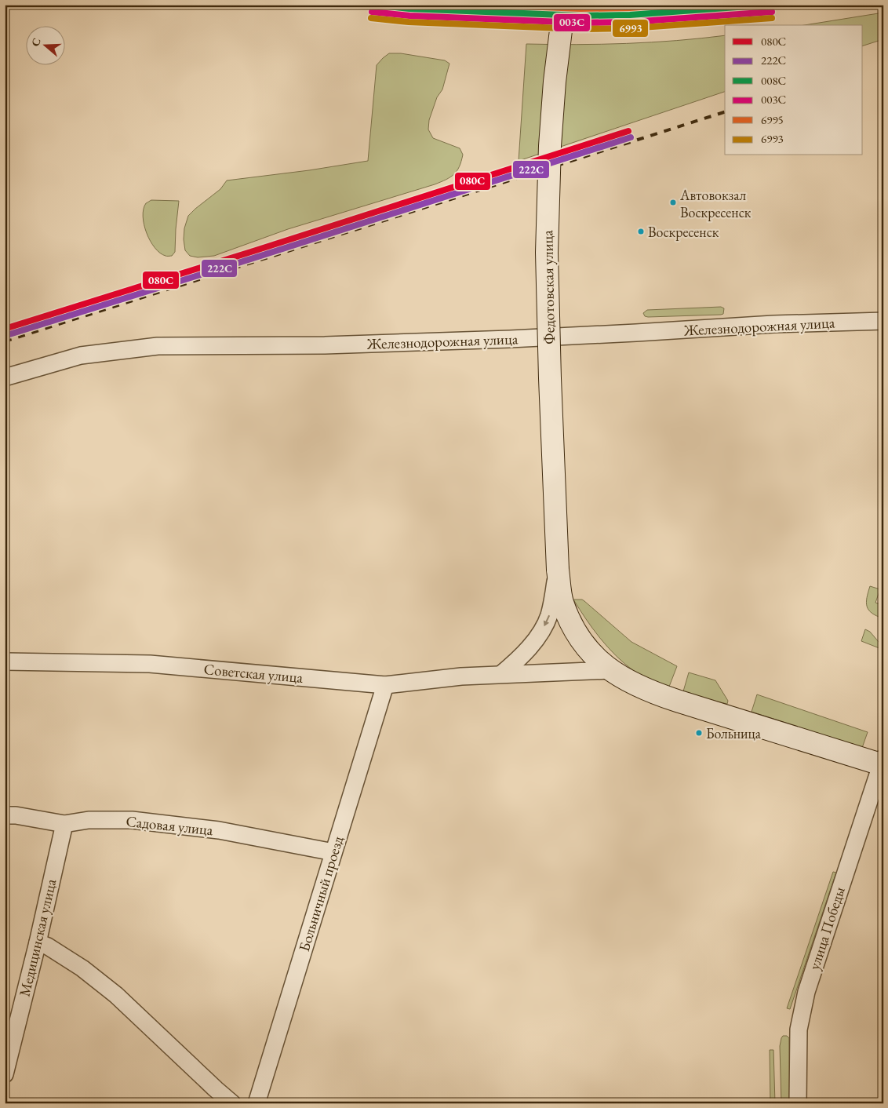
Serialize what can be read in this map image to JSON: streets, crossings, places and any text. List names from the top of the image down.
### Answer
{
  "streets": {
    "main road": ["Федотовская улица"],
    "street": [
      "Железнодорожная улица",
      "Советская улица",
      "Садовая улица",
      "Больничный проезд",
      "улица Победы",
      "Медицинская улица"
    ]
  },
  "crossings": [
    ["Советская улица", "Больничный проезд"],
    ["Садовая улица", "Больничный проезд"],
    ["Садовая улица", "Медицинская улица"]
  ],
  "places": ["Автовокзал Воскресенск", "Воскресенск", "Больница"],
  "lines": [
    "transit line 008С",
    "transit line 6995",
    "transit line 003С",
    "transit line 6993",
    "transit line 080С",
    "transit line 222С"
  ],
  "legend": [
    "080С",
    "222С",
    "008С",
    "003С",
    "6995",
    "6993"
  ],
  "north": "left"
}
